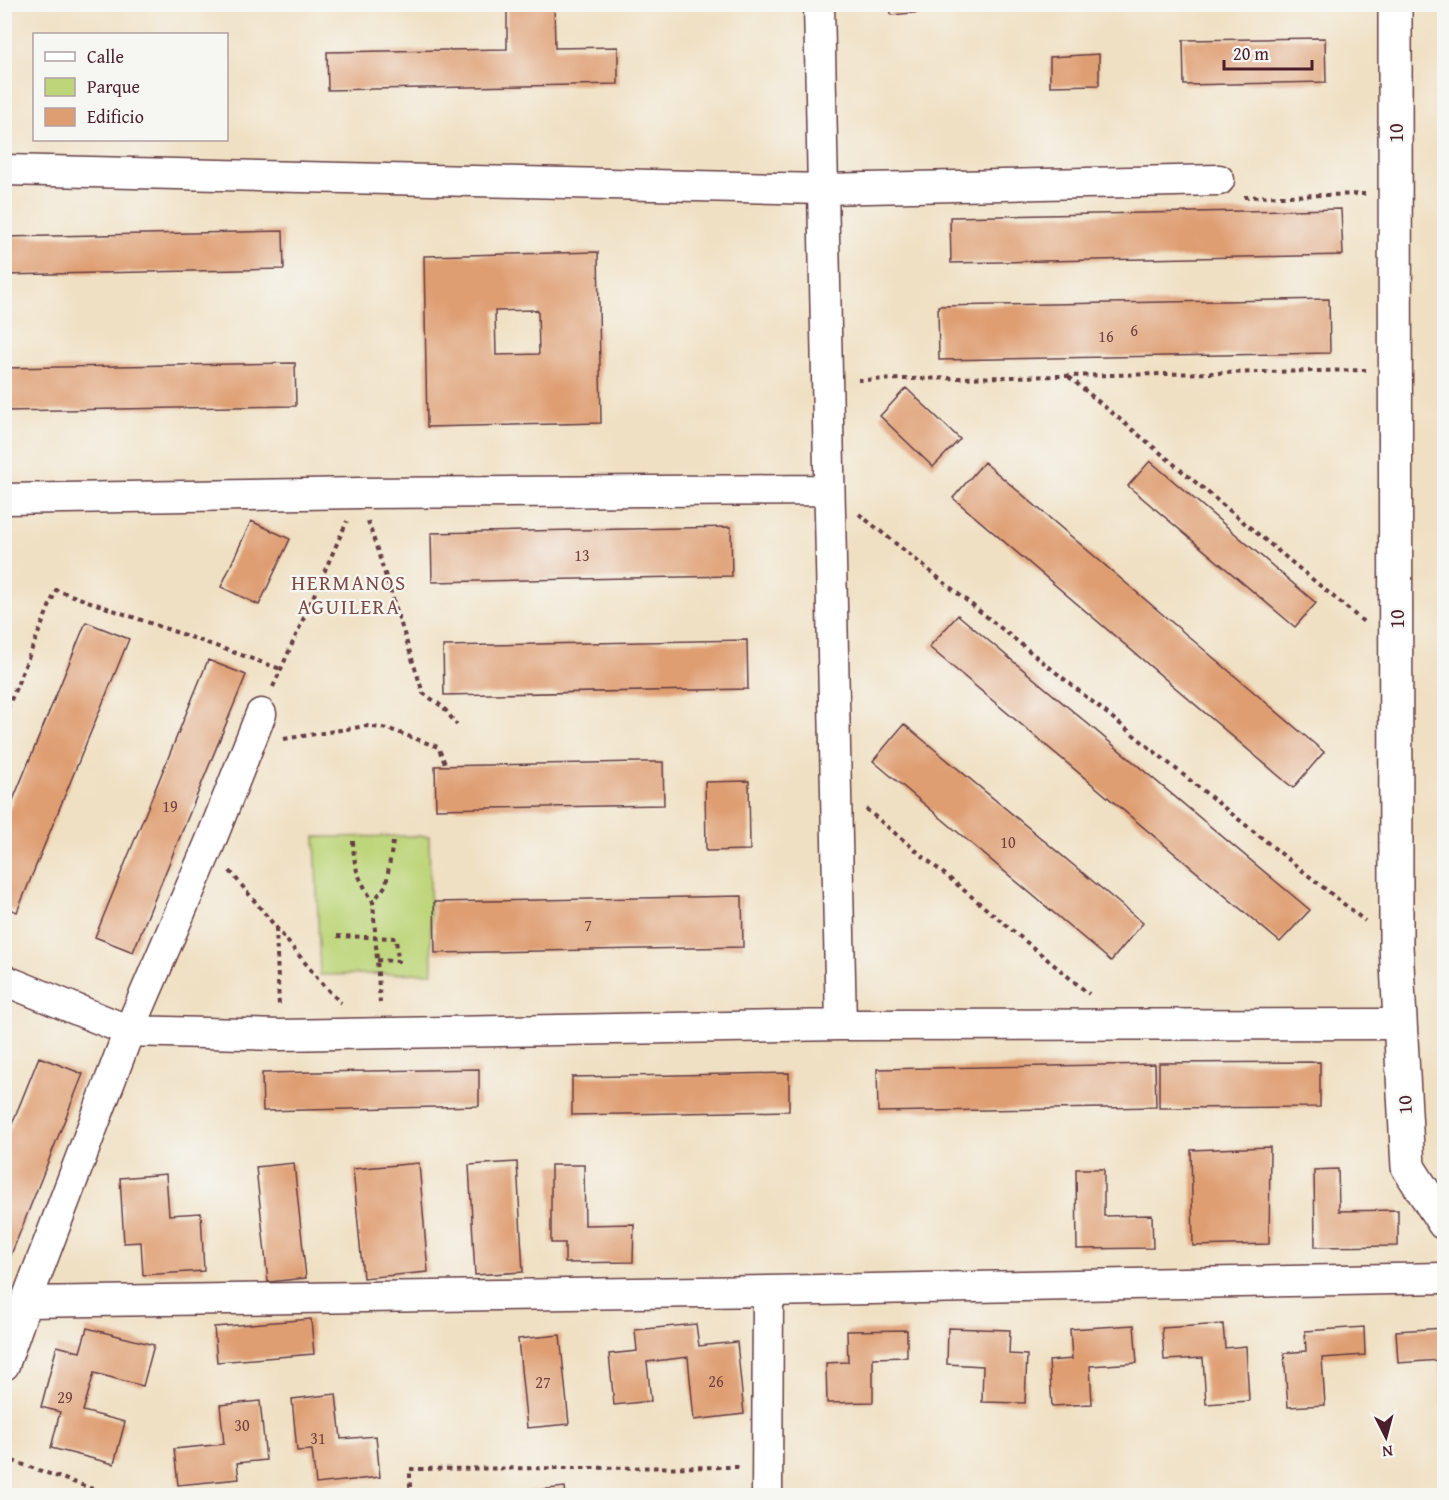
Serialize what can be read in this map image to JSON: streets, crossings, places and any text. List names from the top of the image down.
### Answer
{
  "streets": {
    "street": ["10"]
  },
  "districts": ["HERMANOS AGUILERA"],
  "house_numbers": [
    "6",
    "16",
    "13",
    "19",
    "10",
    "7",
    "26",
    "27",
    "29",
    "30",
    "31"
  ],
  "legend": ["Calle", "Parque", "Edificio"],
  "scale_bar": "20 m",
  "north": "bottom"
}
